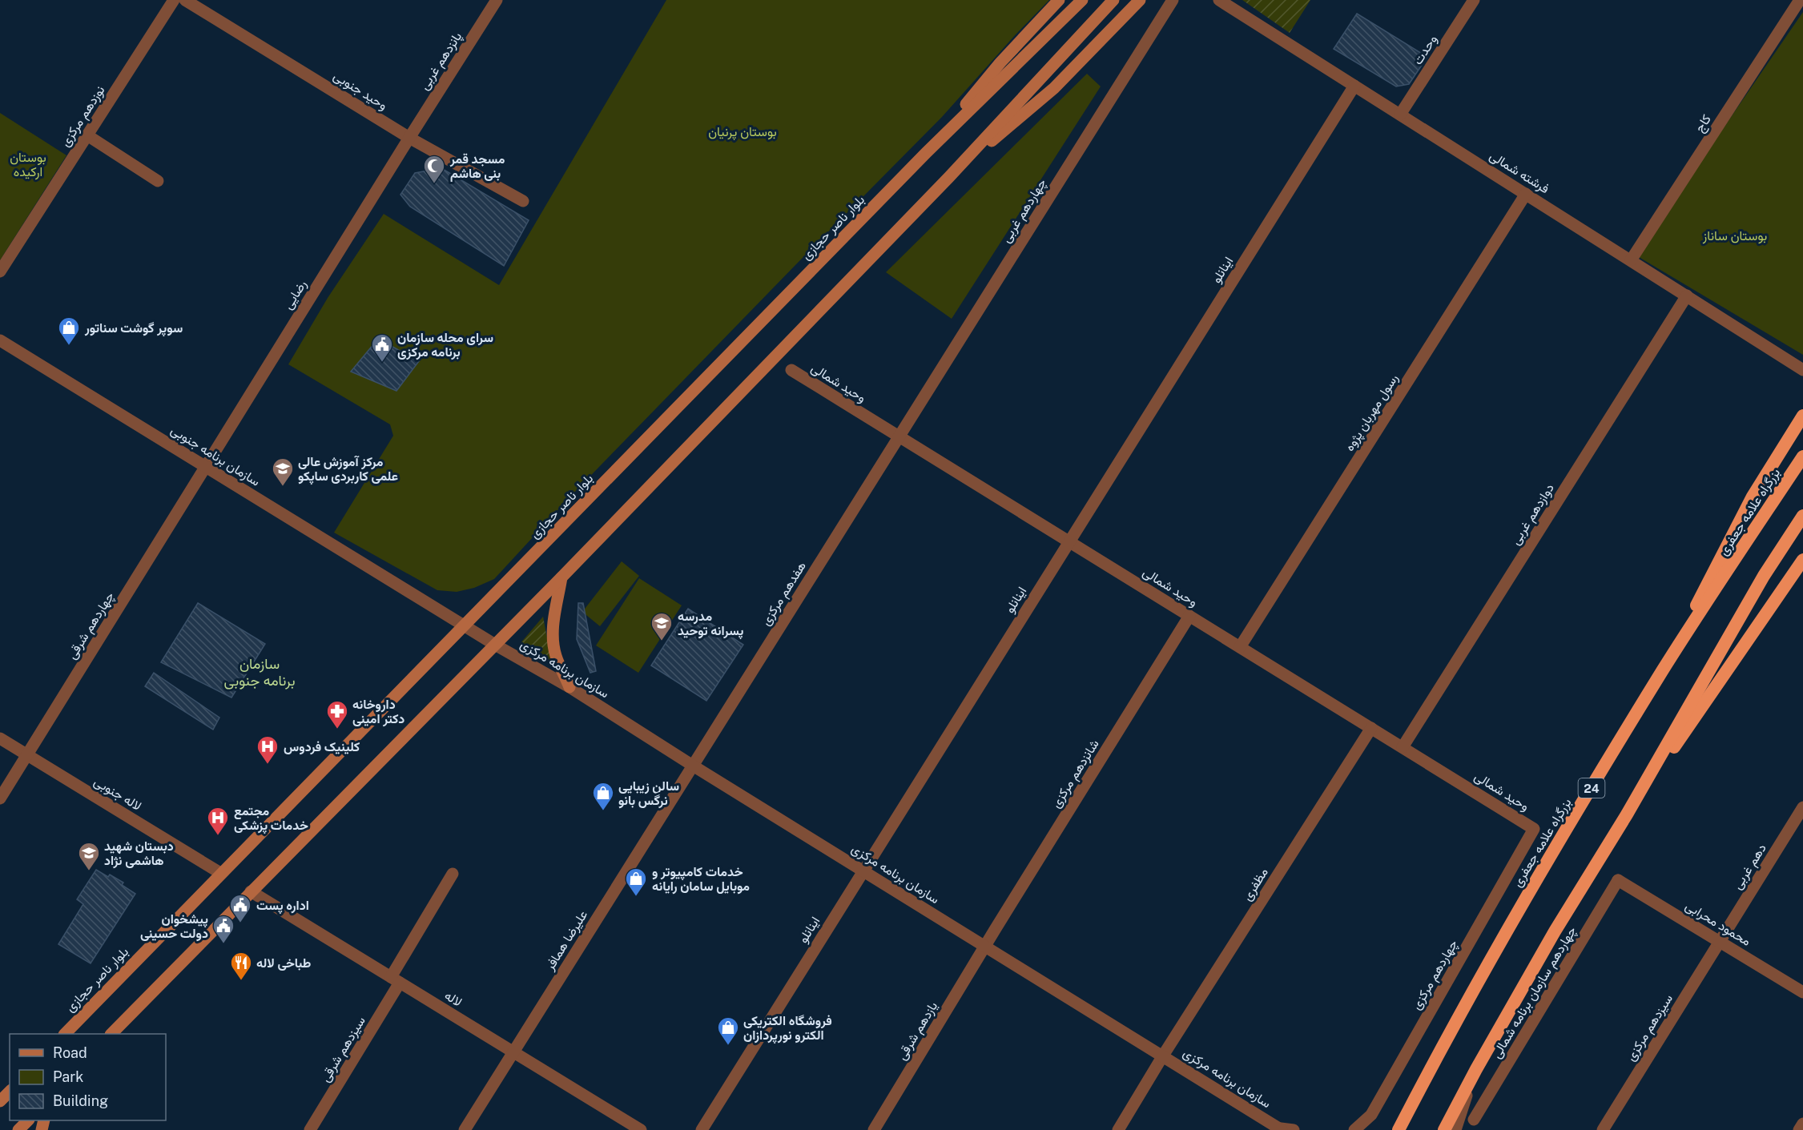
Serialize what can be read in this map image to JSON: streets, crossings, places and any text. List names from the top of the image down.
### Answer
{
  "streets": {
    "highway": ["بزرگراه علامه جعفری", "24"],
    "main road": ["بلوار ناصر حجازی"],
    "street": [
      "وحدت",
      "پانزدهم غربی",
      "وحید جنوبی",
      "نوزدهم مرکزی",
      "کاج",
      "فرشته شمالی",
      "چهاردهم غربی",
      "اینانلو",
      "رضایی",
      "وحید شمالی",
      "رسول مهربان پژوه",
      "سازمان برنامه جنوبی",
      "دوازدهم غربی",
      "هفدهم مرکزی",
      "چهاردهم شرقی",
      "سازمان برنامه مرکزی",
      "شانزدهم مرکزی",
      "لاله جنوبی",
      "دهم غربی",
      "مظفری",
      "محمود محرابی",
      "علیرضا همافر",
      "چهاردهم مرکزی",
      "چهاردهم سازمان برنامه شمالی",
      "لاله",
      "سیزدهم مرکزی",
      "یازدهم شرقی",
      "سیزدهم شرقی"
    ]
  },
  "crossings": [
    ["وحدت", "فرشته شمالی"],
    ["پانزدهم غربی", "وحید جنوبی"],
    ["پانزدهم غربی", "رضایی"],
    ["وحید جنوبی", "رضایی"],
    ["کاج", "فرشته شمالی"],
    ["فرشته شمالی", "اینانلو"],
    ["فرشته شمالی", "رسول مهربان پژوه"],
    ["فرشته شمالی", "دوازدهم غربی"],
    ["چهاردهم غربی", "وحید شمالی"],
    ["چهاردهم غربی", "هفدهم مرکزی"],
    ["بلوار ناصر حجازی", "سازمان برنامه جنوبی"],
    ["بلوار ناصر حجازی", "لاله جنوبی"],
    ["اینانلو", "وحید شمالی"],
    ["اینانلو", "سازمان برنامه مرکزی"],
    ["رضایی", "سازمان برنامه جنوبی"],
    ["رضایی", "چهاردهم شرقی"],
    ["وحید شمالی", "رسول مهربان پژوه"],
    ["وحید شمالی", "دوازدهم غربی"],
    ["وحید شمالی", "هفدهم مرکزی"],
    ["وحید شمالی", "شانزدهم مرکزی"],
    ["وحید شمالی", "مظفری"],
    ["وحید شمالی", "چهاردهم مرکزی"],
    ["سازمان برنامه جنوبی", "چهاردهم شرقی"],
    ["سازمان برنامه جنوبی", "سازمان برنامه مرکزی"],
    ["هفدهم مرکزی", "سازمان برنامه مرکزی"],
    ["هفدهم مرکزی", "علیرضا همافر"],
    ["چهاردهم شرقی", "لاله جنوبی"],
    ["سازمان برنامه مرکزی", "شانزدهم مرکزی"],
    ["سازمان برنامه مرکزی", "مظفری"],
    ["سازمان برنامه مرکزی", "علیرضا همافر"],
    ["سازمان برنامه مرکزی", "یازدهم شرقی"],
    ["شانزدهم مرکزی", "یازدهم شرقی"],
    ["دهم غربی", "محمود محرابی"],
    ["دهم غربی", "سیزدهم مرکزی"],
    ["محمود محرابی", "چهاردهم سازمان برنامه شمالی"],
    ["محمود محرابی", "سیزدهم مرکزی"],
    ["علیرضا همافر", "لاله"],
    ["لاله", "سیزدهم شرقی"]
  ],
  "districts": ["سازمان برنامه جنوبی"],
  "parks": ["بوستان پرنیان", "بوستان ارکیده", "بوستان ساناز"],
  "places": {
    "mosque": ["مسجد قمر بنی هاشم"],
    "shop": [
      "سوپر گوشت سناتور",
      "سالن زیبایی نرگس بانو",
      "خدمات کامپیوتر و موبایل سامان رایانه",
      "فروشگاه الکتریکی الکترو نورپردازان"
    ],
    "public building": ["سرای محله سازمان برنامه مرکزی", "اداره پست", "پیشخوان دولت حسینی"],
    "school or university": ["مرکز آموزش عالی علمی کاربردی ساپکو", "مدرسه پسرانه توحید", "دبستان شهید هاشمی نژاد"],
    "pharmacy": ["داروخانه دکتر امینی"],
    "hospital": ["کلینیک فردوس", "مجتمع خدمات پزشکی"],
    "restaurant": ["طباخی لاله"]
  },
  "legend": ["Road", "Park", "Building"]
}
